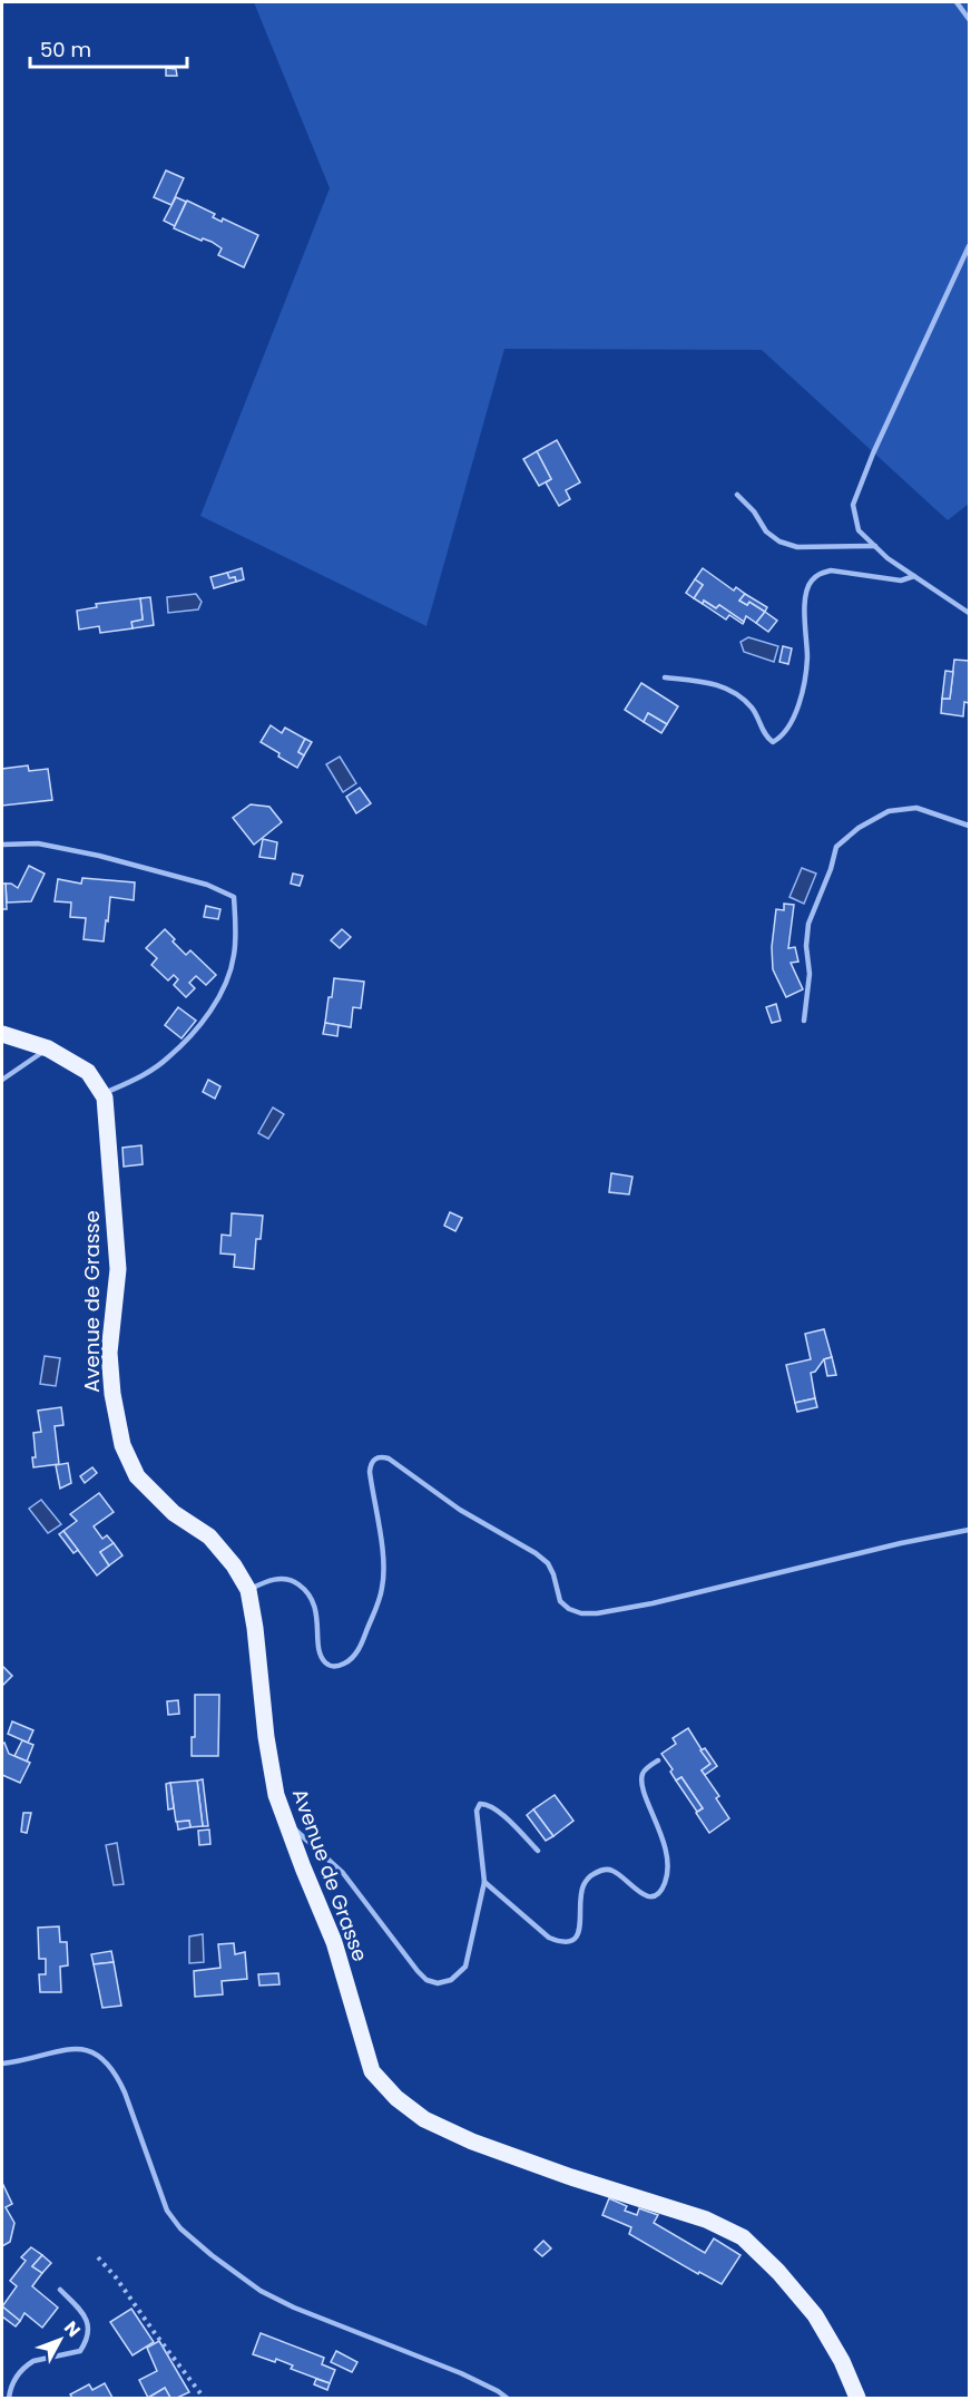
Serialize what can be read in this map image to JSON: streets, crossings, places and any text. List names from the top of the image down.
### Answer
{
  "streets": {
    "main road": ["Avenue de Grasse"]
  },
  "scale_bar": "50 m",
  "north": "top right"
}
